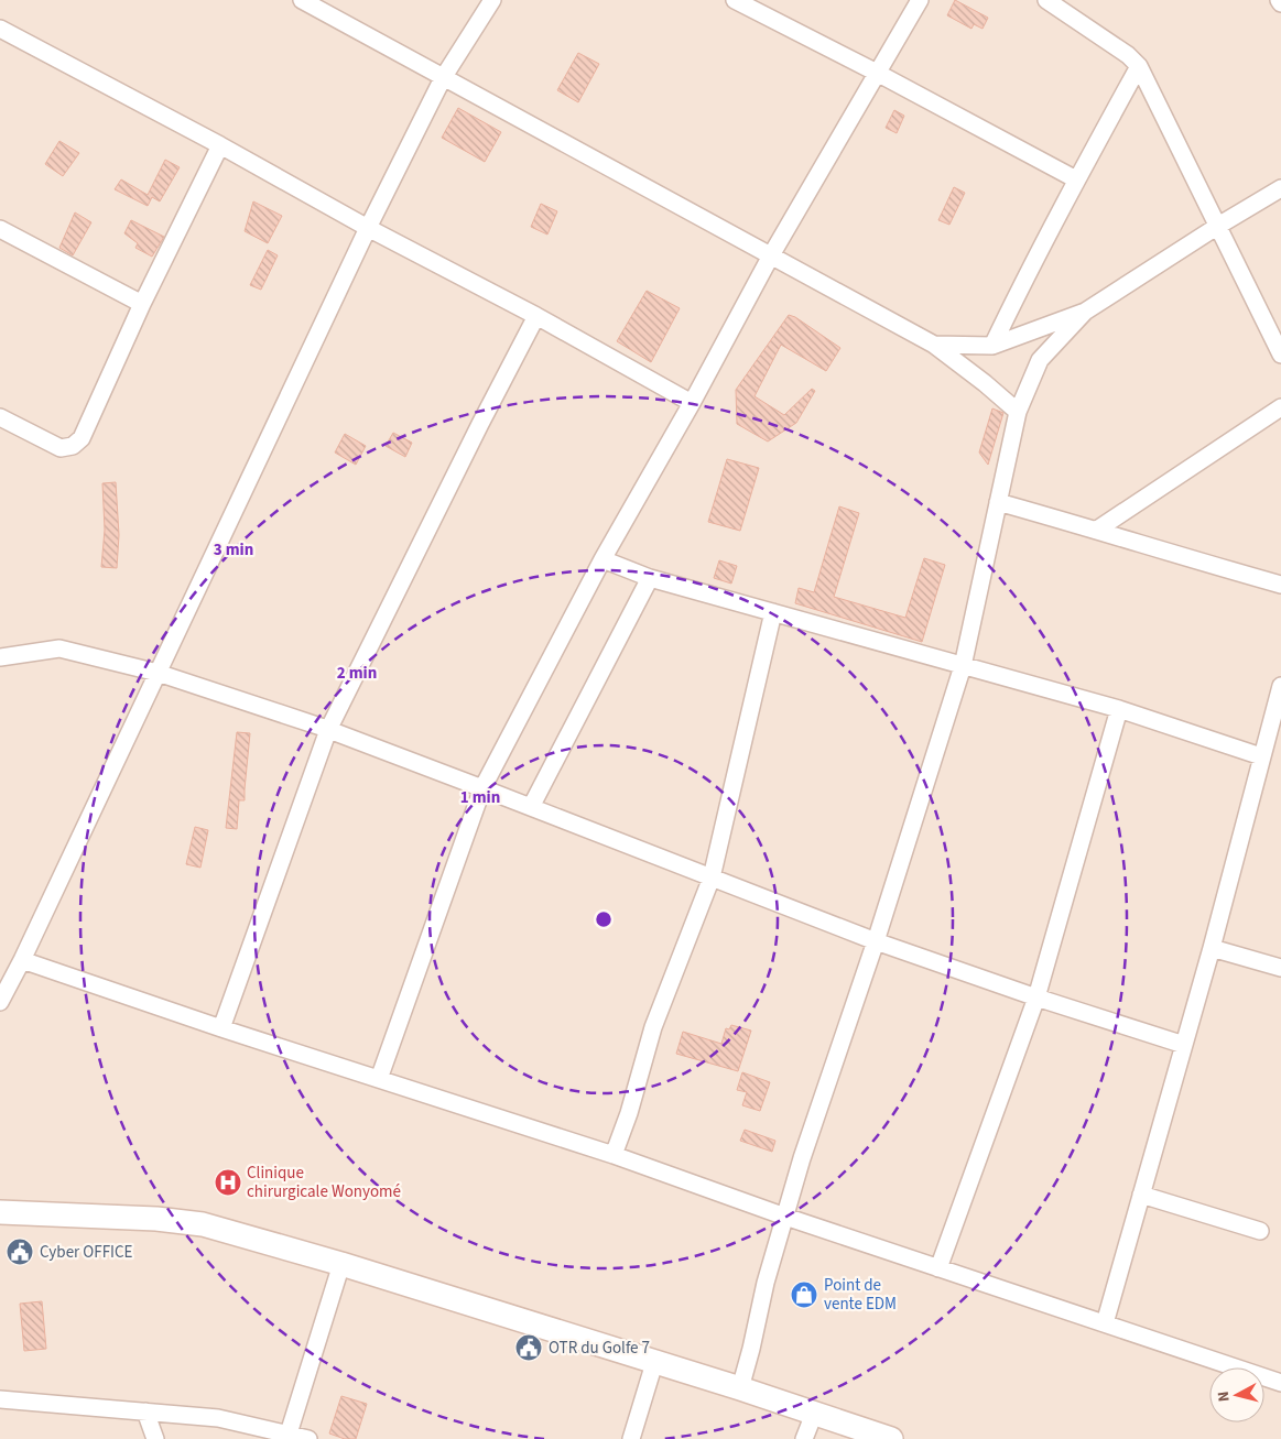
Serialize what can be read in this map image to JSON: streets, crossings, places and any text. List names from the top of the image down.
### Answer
{
  "places": {
    "hospital": ["Clinique chirurgicale Wonyomé"],
    "public building": ["Cyber OFFICE", "OTR du Golfe 7"],
    "shop": ["Point de vente EDM"]
  },
  "north": "left",
  "rings": ["3 min", "2 min", "1 min"]
}
